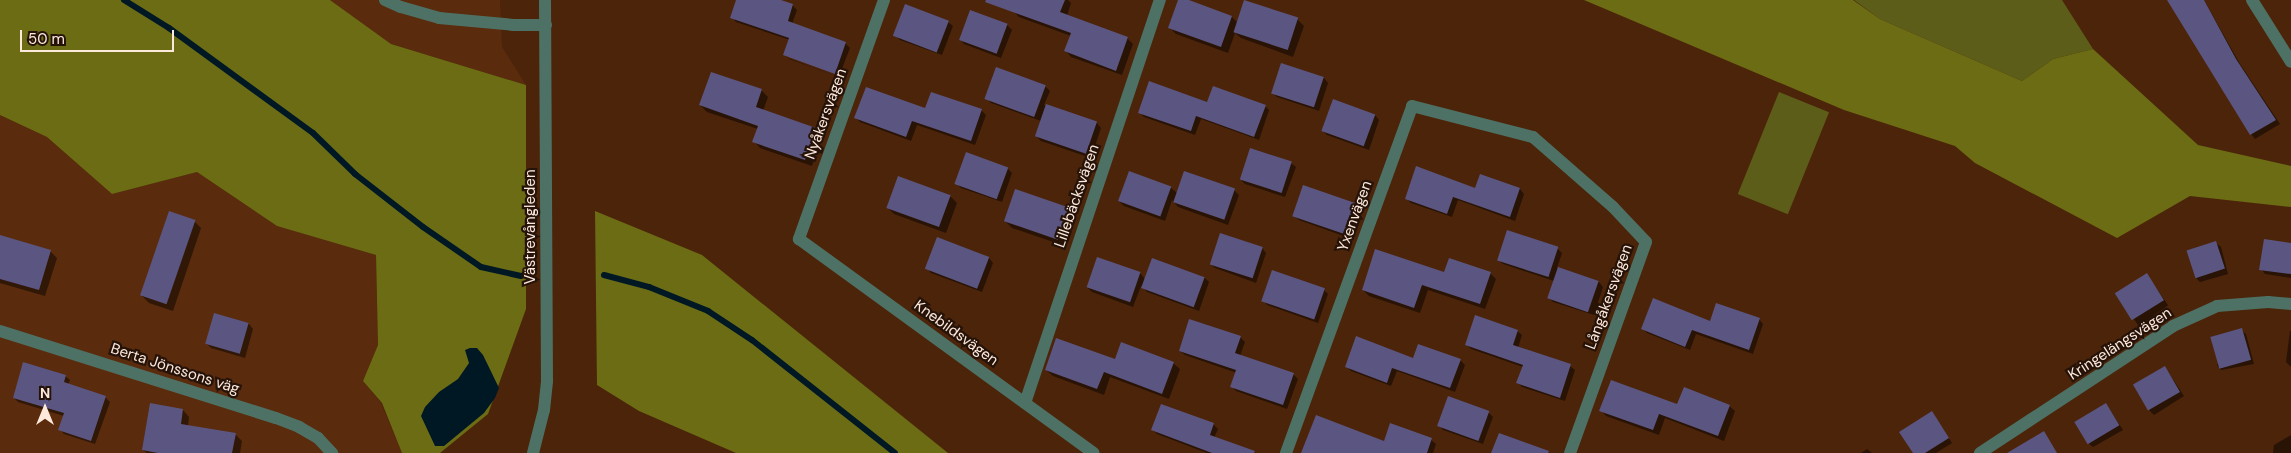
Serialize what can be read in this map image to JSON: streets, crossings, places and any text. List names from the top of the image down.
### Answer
{
  "streets": {
    "street": [
      "Nyåkersvägen",
      "Lillebäcksvägen",
      "Yxenvägen",
      "Västrevångleden",
      "Långåkersvägen",
      "Knebildsvägen",
      "Kringelängsvägen",
      "Berta Jönssons väg"
    ]
  },
  "crossings": [
    ["Nyåkersvägen", "Knebildsvägen"],
    ["Lillebäcksvägen", "Knebildsvägen"],
    ["Yxenvägen", "Långåkersvägen"]
  ],
  "scale_bar": "50 m",
  "north": "top"
}
